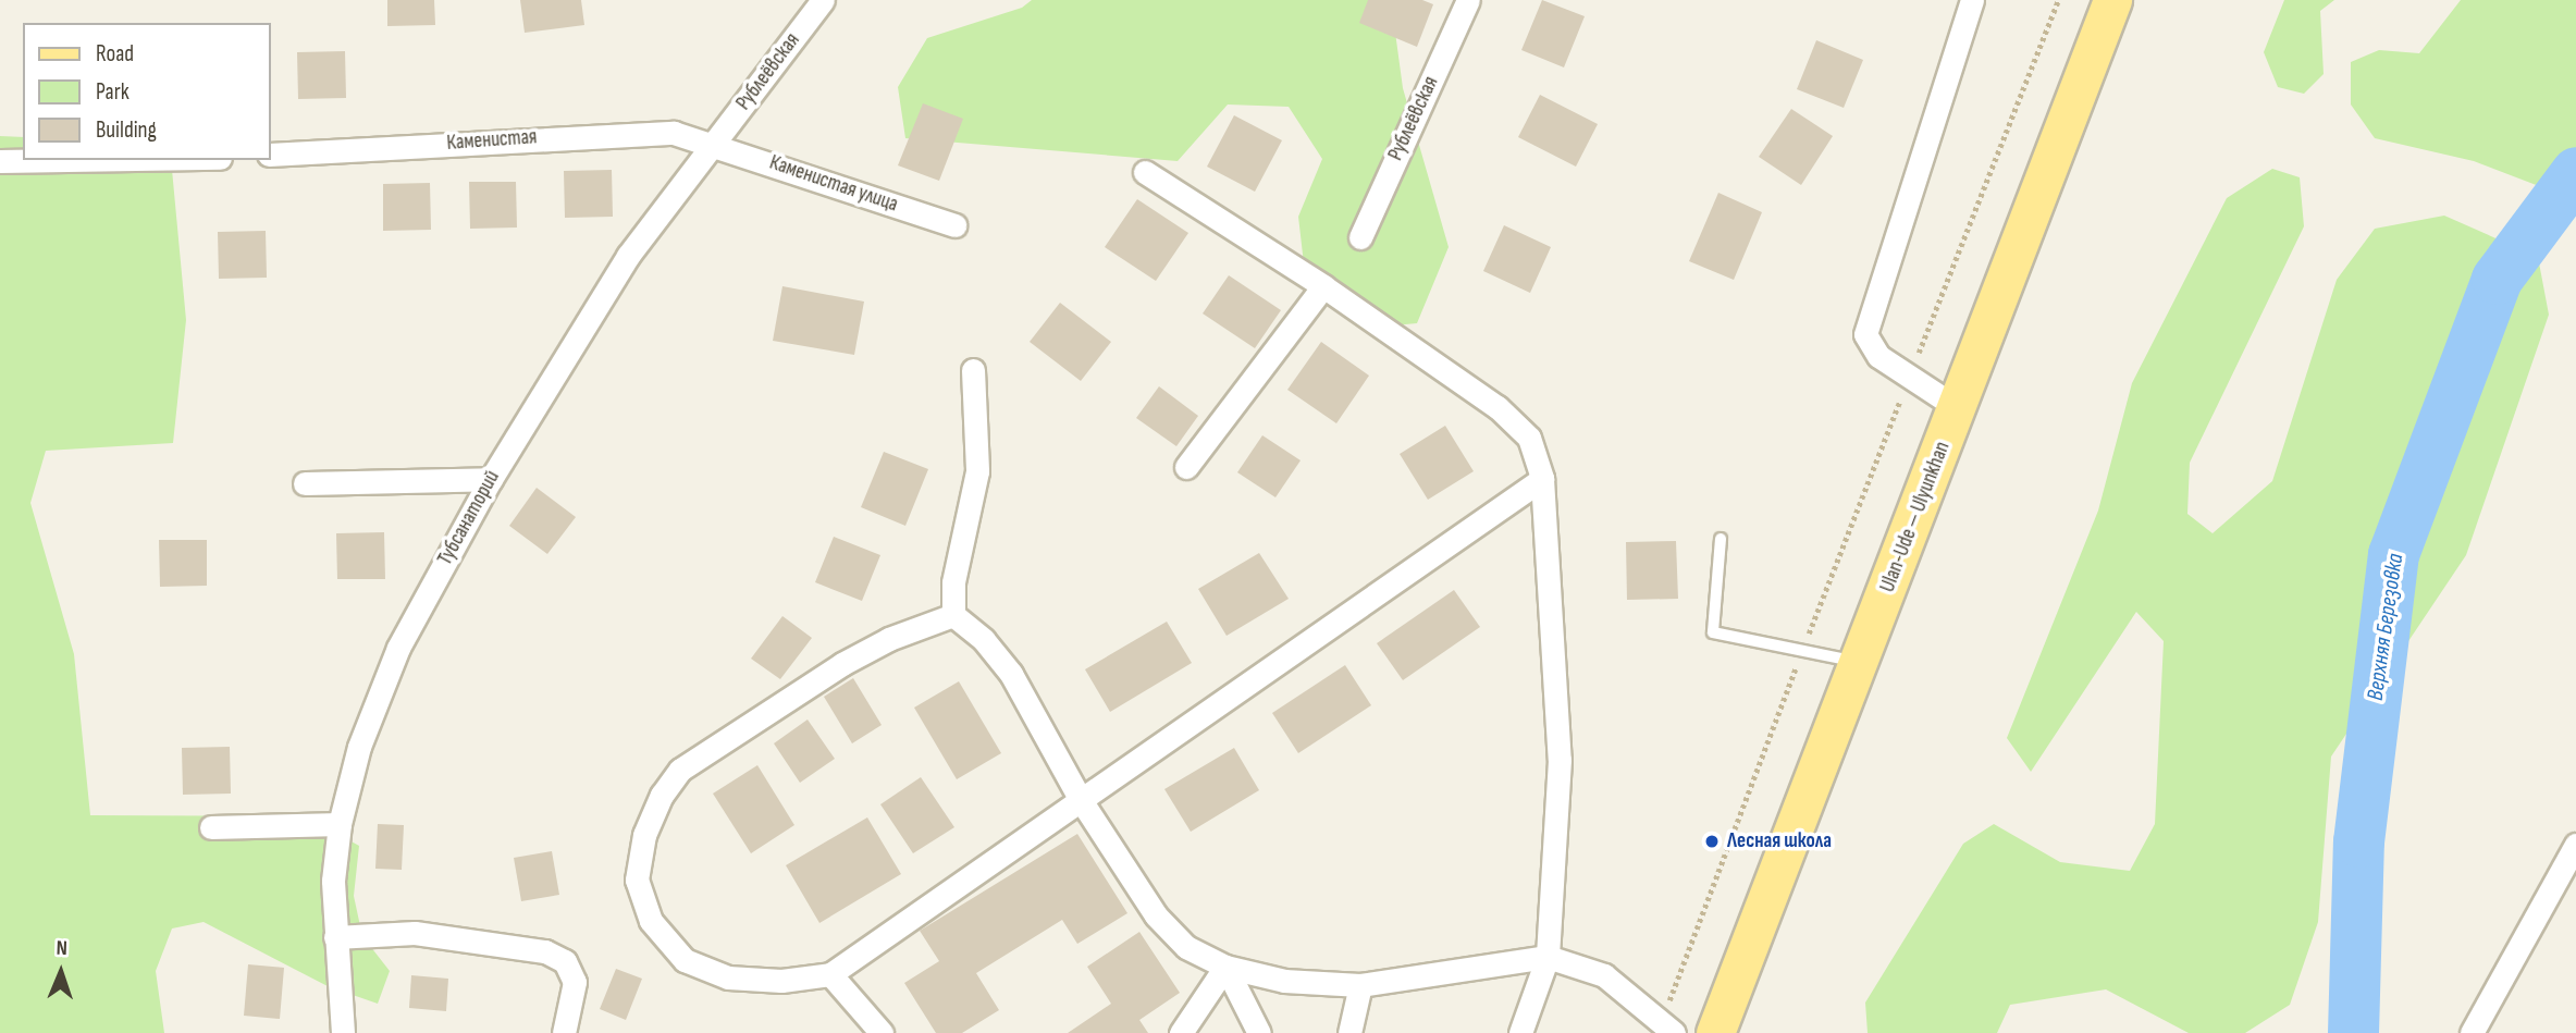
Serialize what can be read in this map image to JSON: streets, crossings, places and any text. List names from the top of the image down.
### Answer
{
  "streets": {
    "main road": ["Ulan-Ude — Ulyunkhan"],
    "street": [
      "Рублеёвская",
      "Каменистая",
      "Каменистая улица",
      "Тубсанаторий"
    ]
  },
  "crossings": [
    ["Рублеёвская", "Каменистая"],
    ["Рублеёвская", "Каменистая улица"],
    ["Рублеёвская", "Тубсанаторий"],
    ["Каменистая", "Каменистая улица"],
    ["Каменистая", "Тубсанаторий"],
    ["Каменистая улица", "Тубсанаторий"]
  ],
  "water": ["Верхняя Березовка"],
  "places": ["Лесная школа"],
  "legend": ["Road", "Park", "Building"],
  "north": "top"
}
